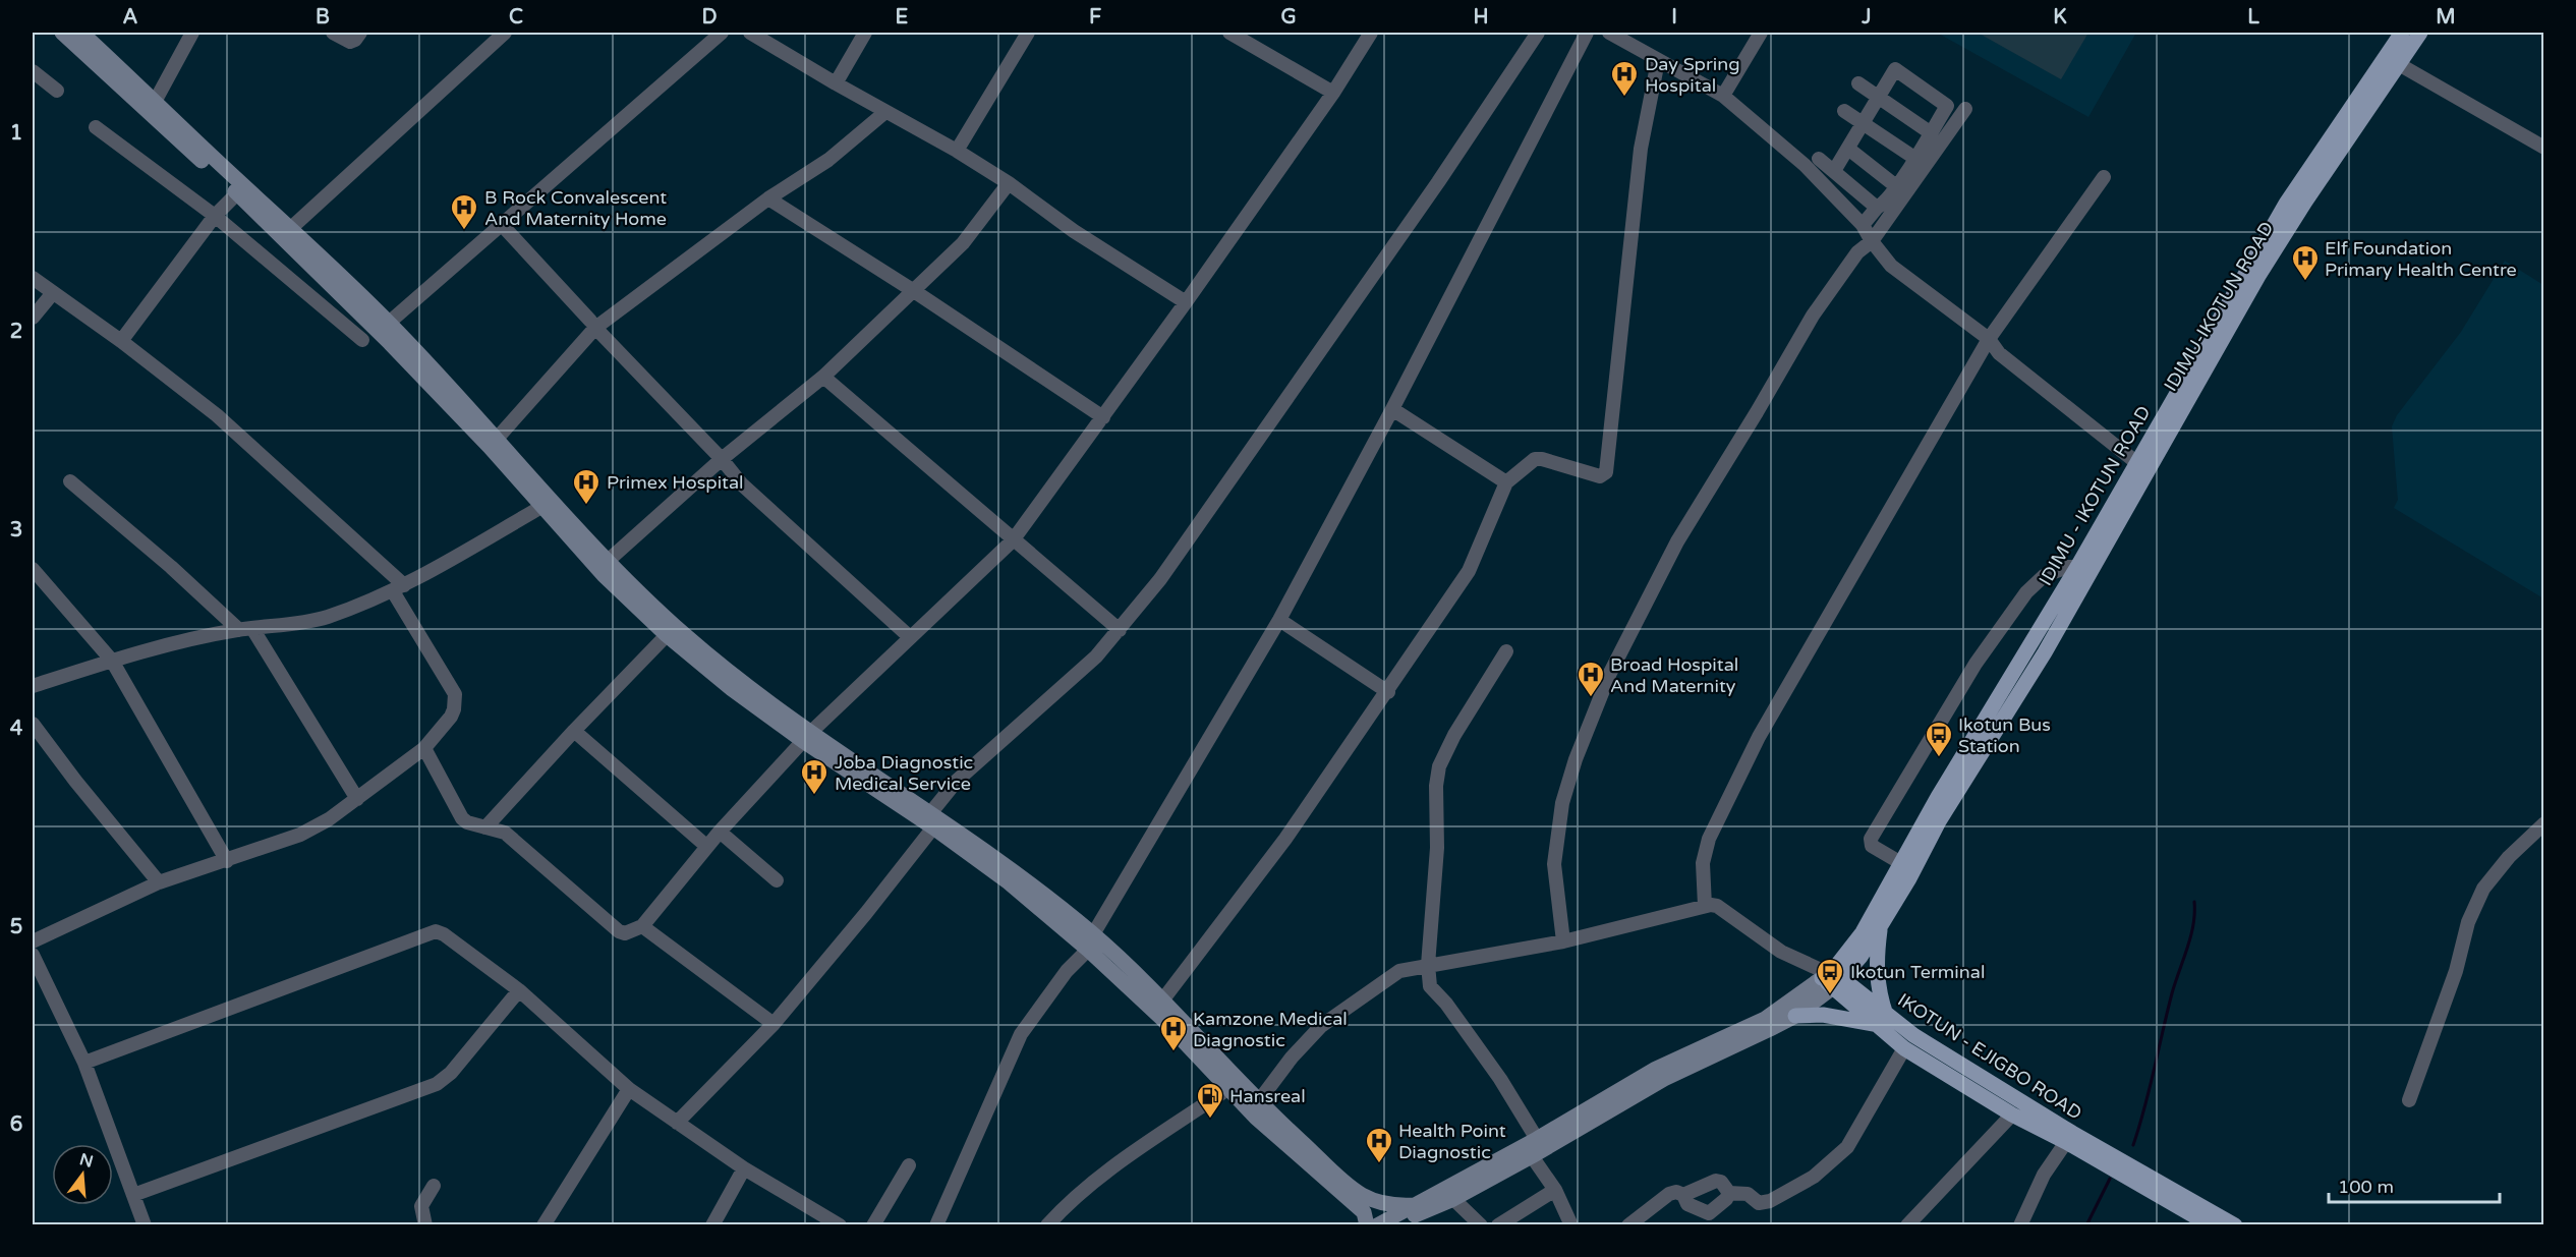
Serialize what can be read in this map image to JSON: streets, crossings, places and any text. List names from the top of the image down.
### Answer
{
  "streets": {
    "main road": ["IDIMU-IKOTUN ROAD", "IDIMU - IKOTUN ROAD", "IKOTUN - EJIGBO ROAD"]
  },
  "crossings": [
    ["IDIMU-IKOTUN ROAD", "IDIMU - IKOTUN ROAD"],
    ["IDIMU-IKOTUN ROAD", "IKOTUN - EJIGBO ROAD"],
    ["IDIMU - IKOTUN ROAD", "IKOTUN - EJIGBO ROAD"]
  ],
  "places": {
    "hospital": [
      "Day Spring Hospital",
      "B Rock Convalescent And Maternity Home",
      "Elf Foundation Primary Health Centre",
      "Primex Hospital",
      "Broad Hospital And Maternity",
      "Joba Diagnostic Medical Service",
      "Kamzone Medical Diagnostic",
      "Health Point Diagnostic"
    ],
    "bus stop": ["Ikotun Bus Station", "Ikotun Terminal"],
    "fuel station": ["Hansreal"]
  },
  "scale_bar": "100 m",
  "north": "top",
  "grid": {
    "columns": [
      "A",
      "B",
      "C",
      "D",
      "E",
      "F",
      "G",
      "H",
      "I",
      "J",
      "K",
      "L",
      "M"
    ],
    "rows": [
      "1",
      "2",
      "3",
      "4",
      "5",
      "6"
    ]
  }
}
